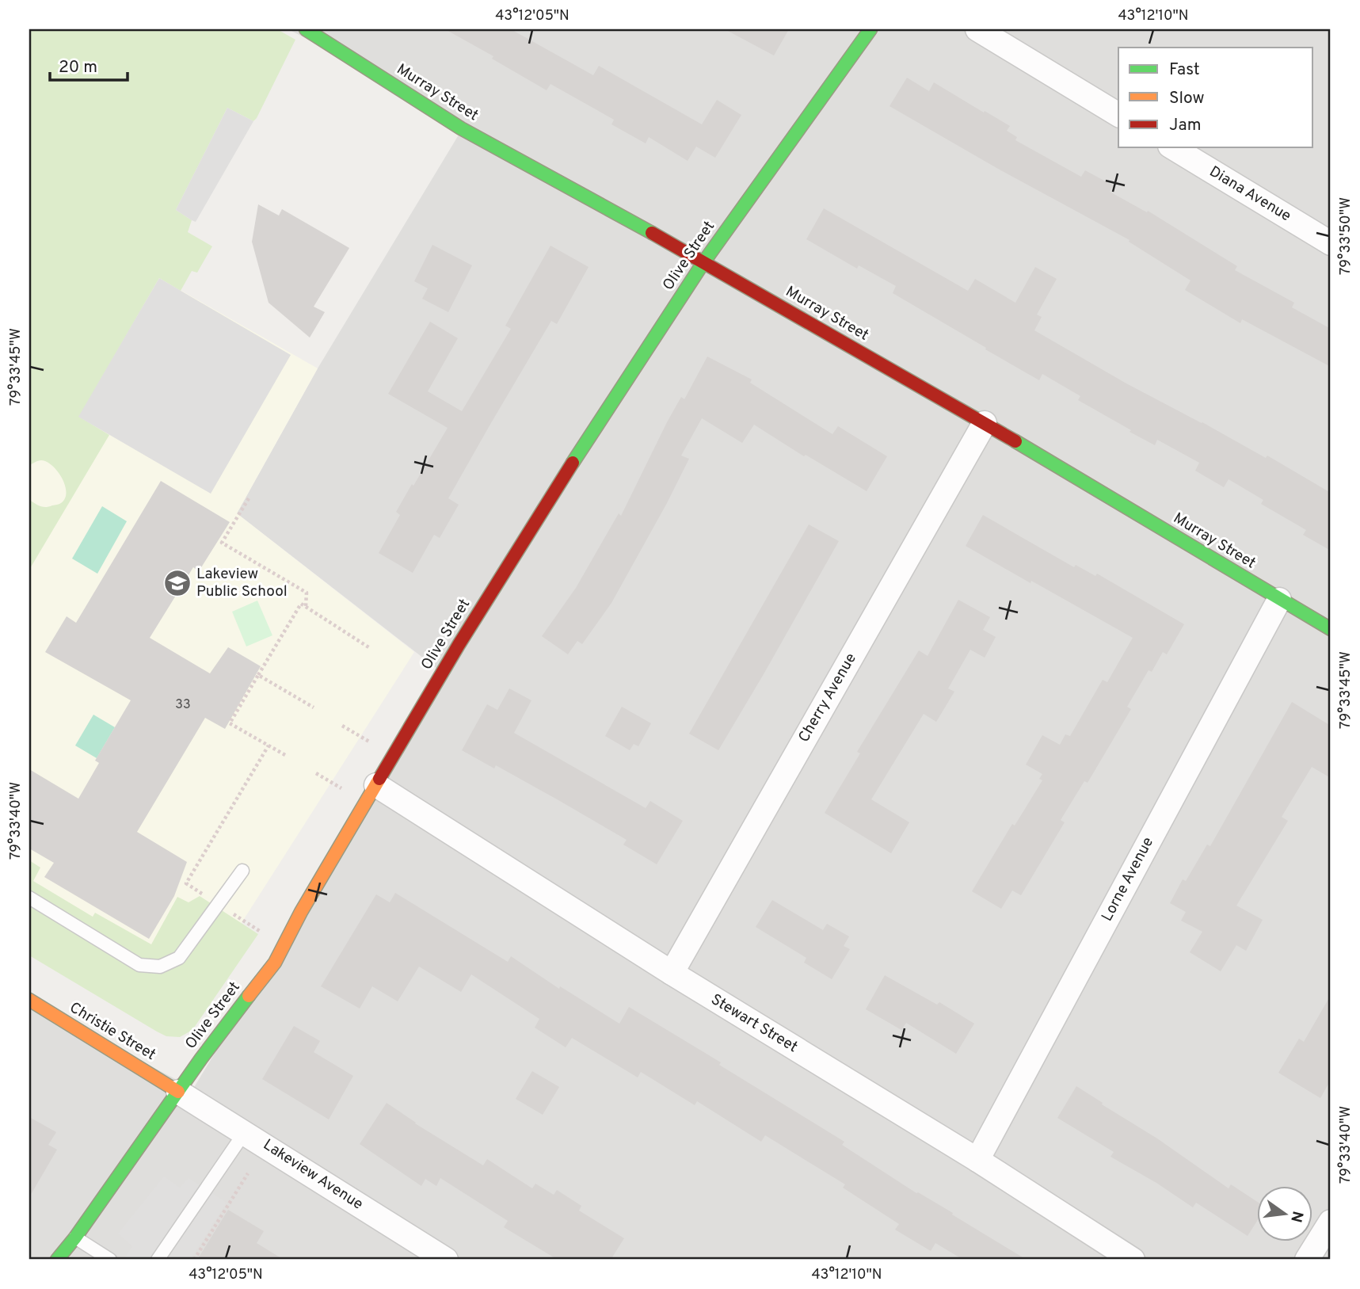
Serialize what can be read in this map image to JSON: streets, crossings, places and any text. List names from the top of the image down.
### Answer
{
  "streets": {
    "street": [
      "Murray Street",
      "Diana Avenue",
      "Olive Street",
      "Cherry Avenue",
      "Lorne Avenue",
      "Stewart Street",
      "Christie Street",
      "Lakeview Avenue"
    ]
  },
  "crossings": [
    ["Murray Street", "Olive Street"],
    ["Murray Street", "Cherry Avenue"],
    ["Murray Street", "Lorne Avenue"],
    ["Olive Street", "Stewart Street"],
    ["Olive Street", "Christie Street"],
    ["Olive Street", "Lakeview Avenue"],
    ["Cherry Avenue", "Stewart Street"],
    ["Lorne Avenue", "Stewart Street"],
    ["Christie Street", "Lakeview Avenue"]
  ],
  "places": {
    "school or university": ["Lakeview Public School"]
  },
  "house_numbers": ["33"],
  "legend": ["Fast", "Slow", "Jam"],
  "scale_bar": "20 m",
  "north": "right",
  "coordinates": [
    "43°12'05\"N",
    "43°12'10\"N",
    "79°33'50\"W",
    "79°33'45\"W",
    "79°33'40\"W"
  ]
}
